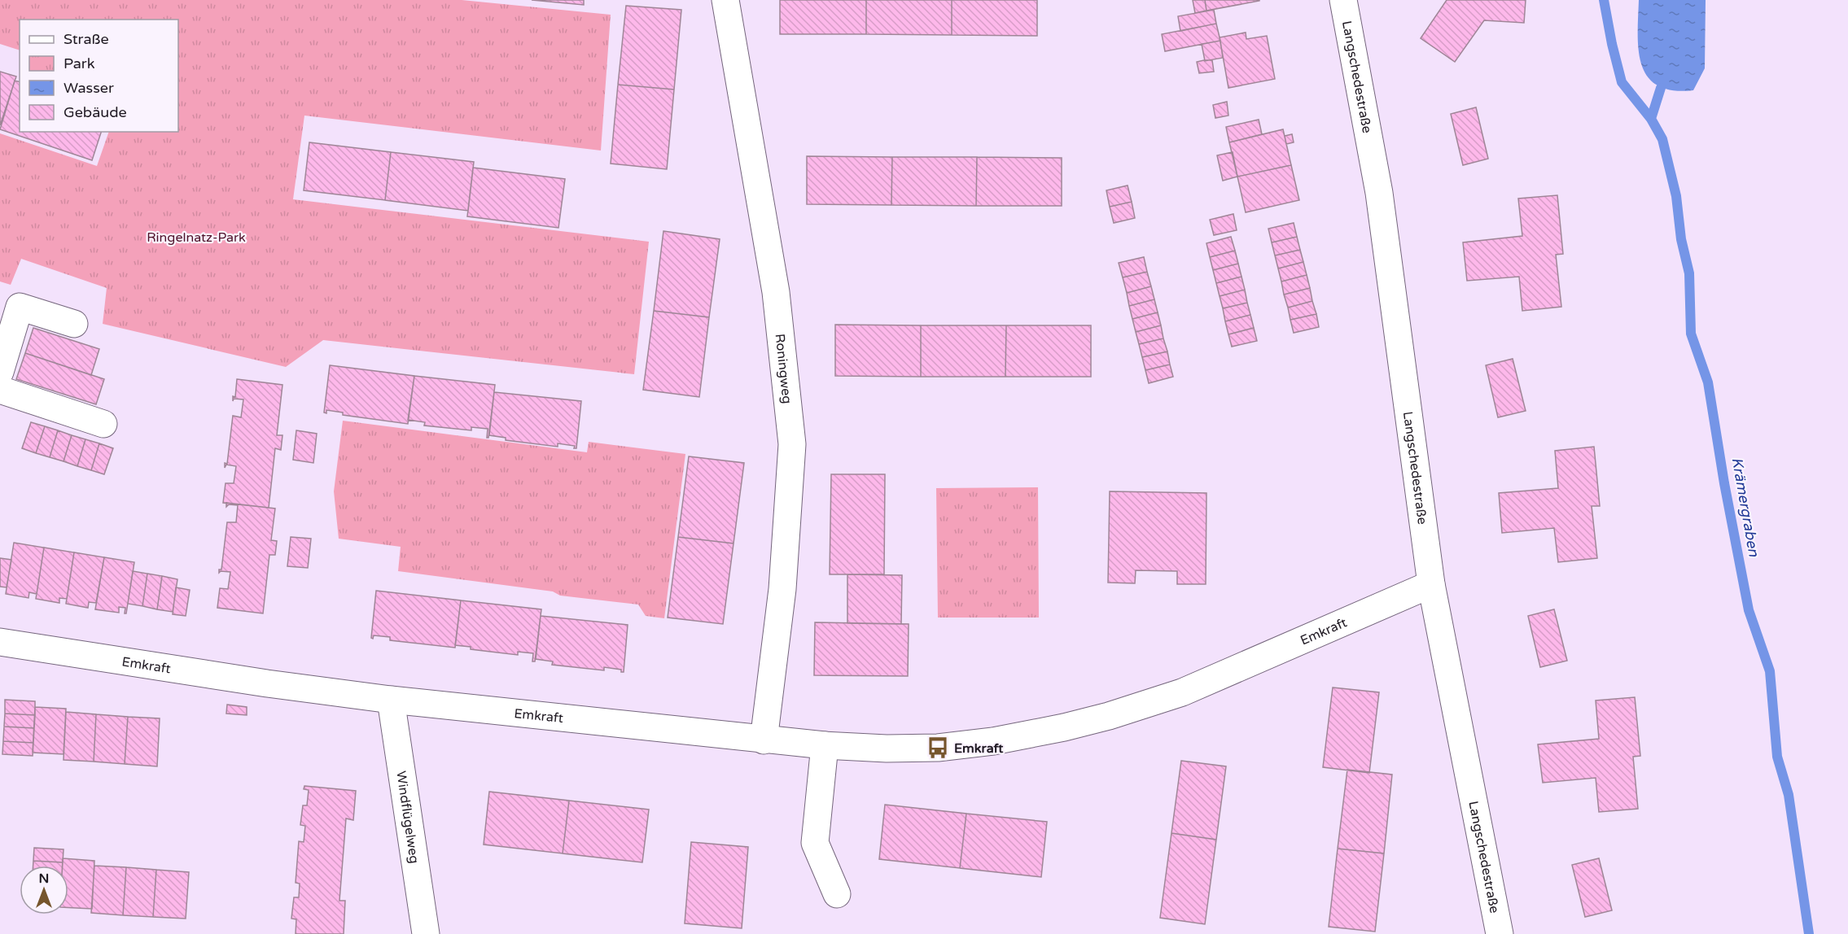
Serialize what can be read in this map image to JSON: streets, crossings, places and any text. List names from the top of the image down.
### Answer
{
  "streets": {
    "street": [
      "Langschedestraße",
      "Roningweg",
      "Emkraft",
      "Windflügelweg"
    ]
  },
  "crossings": [
    ["Langschedestraße", "Emkraft"],
    ["Roningweg", "Emkraft"],
    ["Emkraft", "Windflügelweg"]
  ],
  "water": ["Krämergraben"],
  "parks": ["Ringelnatz-Park"],
  "places": {
    "bus stop": ["Emkraft"]
  },
  "legend": [
    "Straße",
    "Park",
    "Wasser",
    "Gebäude"
  ],
  "north": "top"
}
